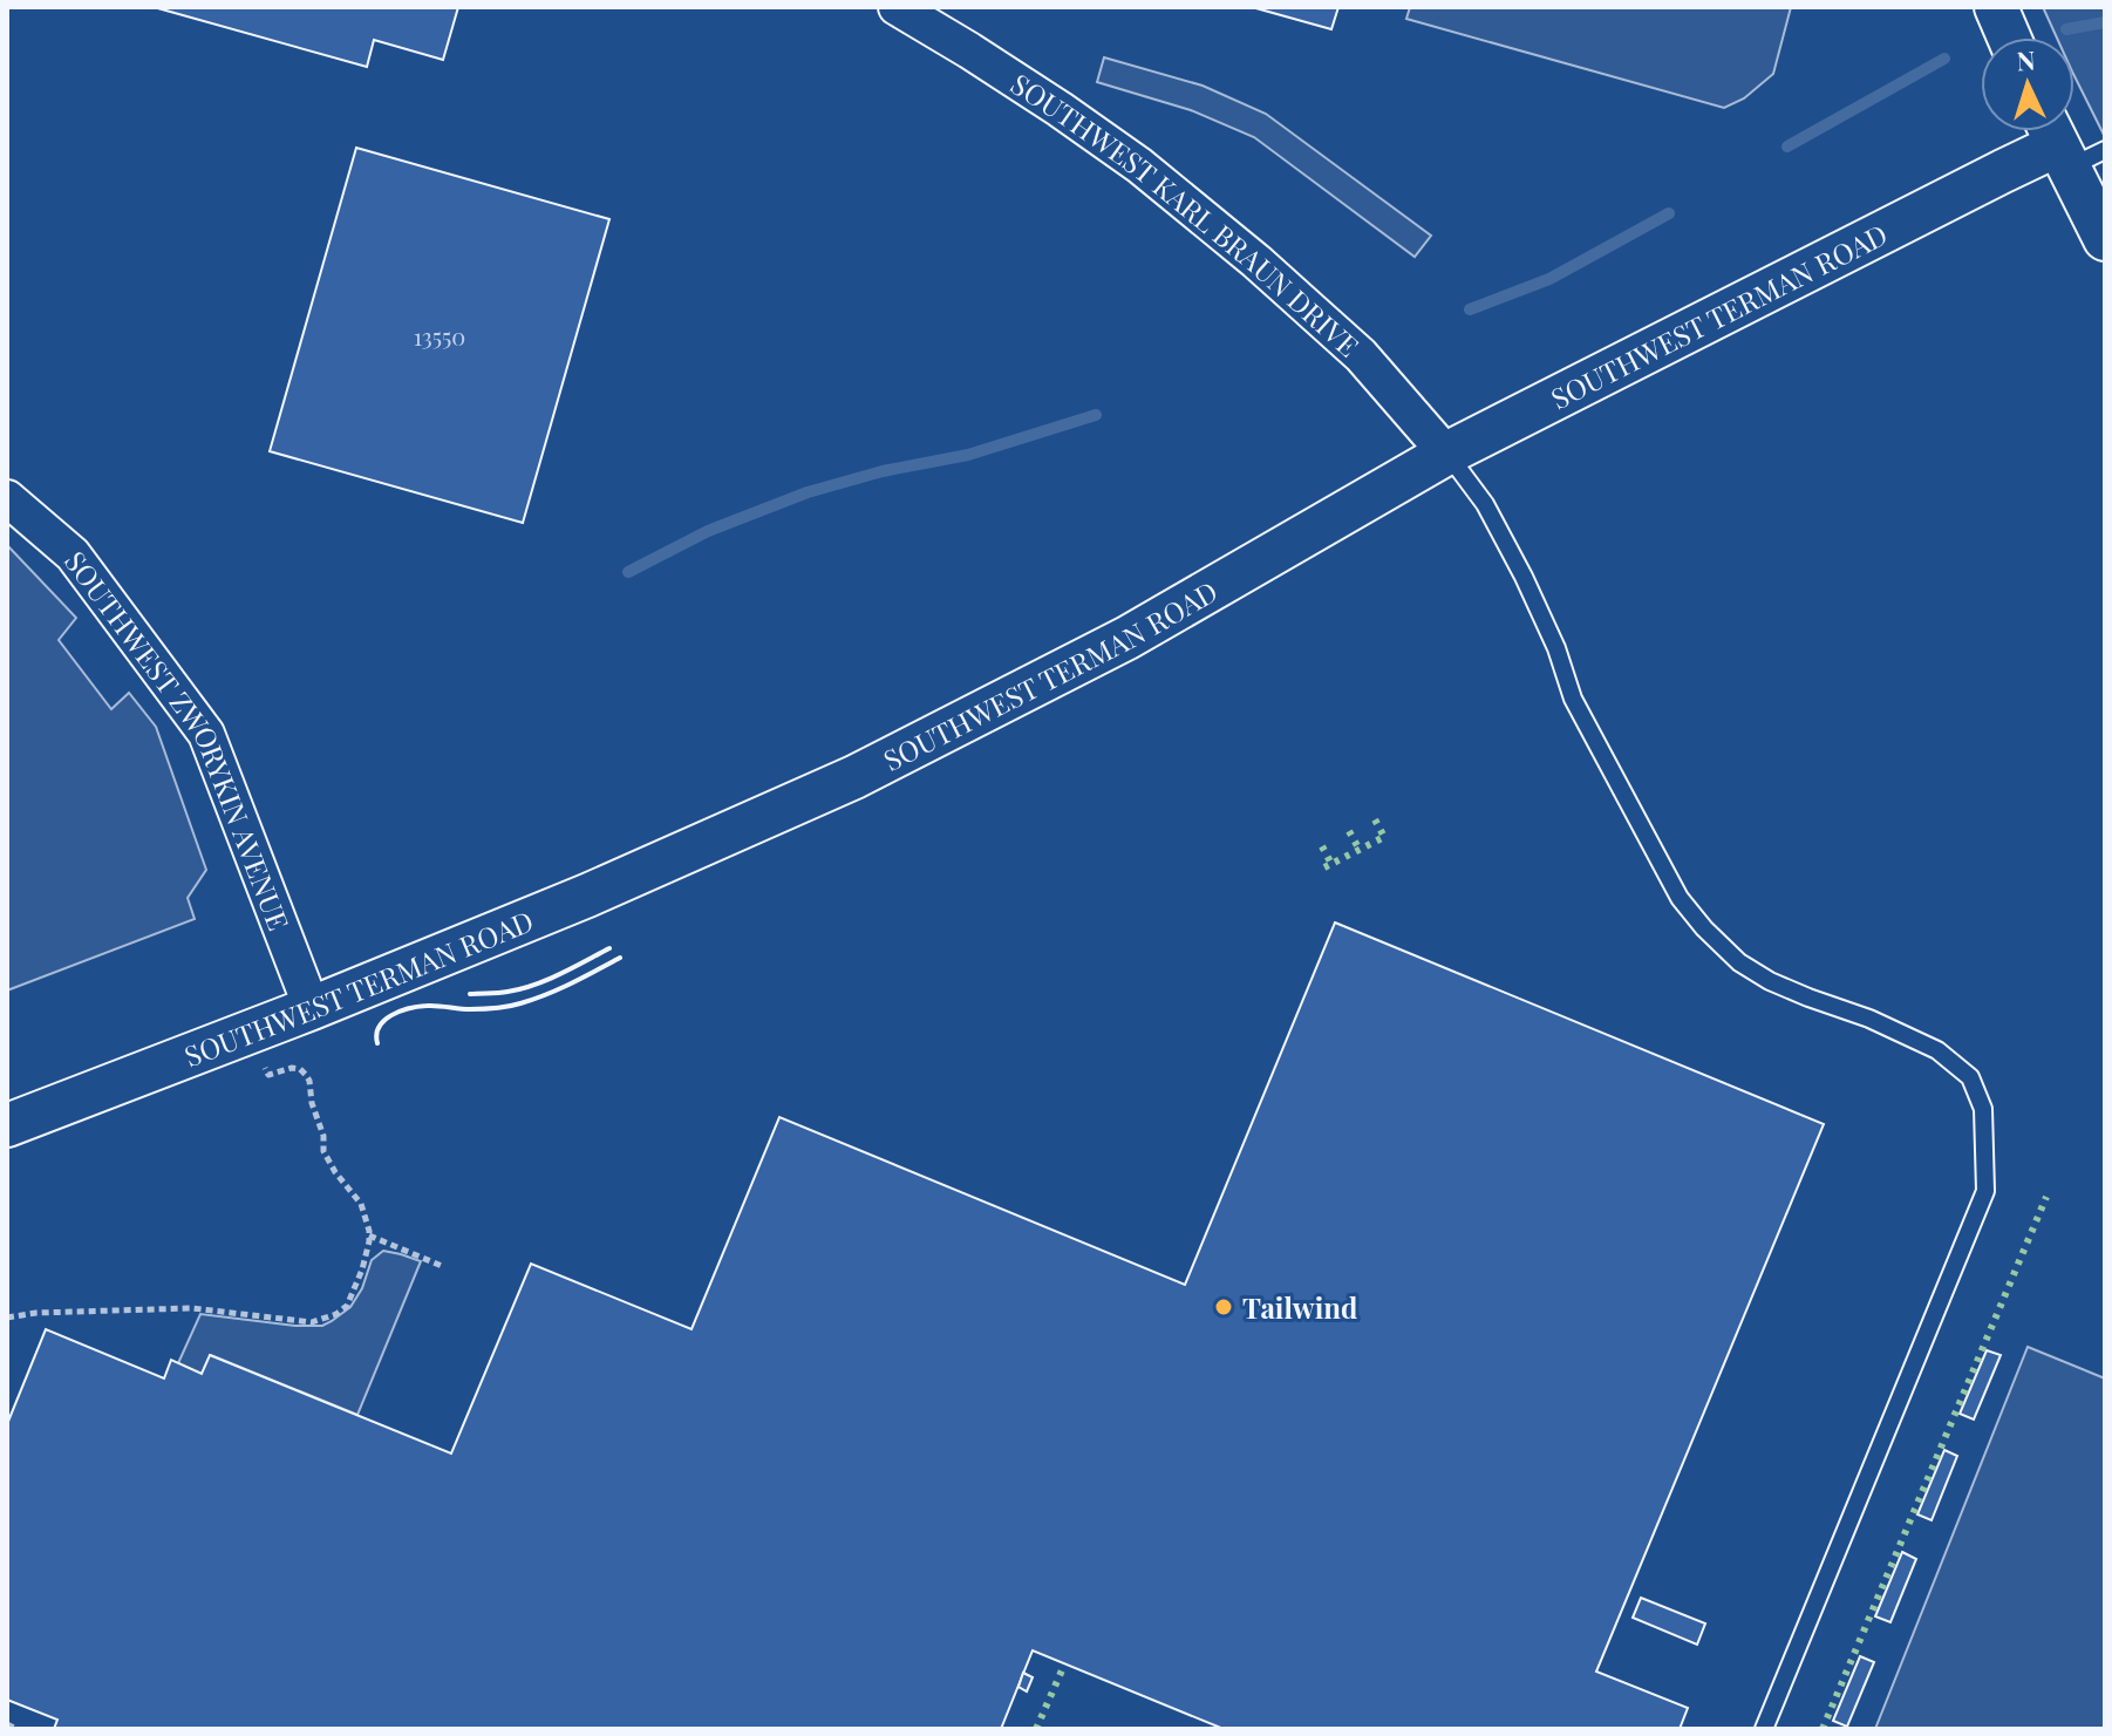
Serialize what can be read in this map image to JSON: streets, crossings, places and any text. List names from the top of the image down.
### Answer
{
  "streets": {
    "street": ["SOUTHWEST KARL BRAUN DRIVE", "SOUTHWEST TERMAN ROAD", "SOUTHWEST ZWORYKIN AVENUE"]
  },
  "crossings": [
    ["SOUTHWEST KARL BRAUN DRIVE", "SOUTHWEST TERMAN ROAD"],
    ["SOUTHWEST TERMAN ROAD", "SOUTHWEST ZWORYKIN AVENUE"]
  ],
  "places": ["Tailwind"],
  "house_numbers": ["13550"],
  "north": "top"
}
